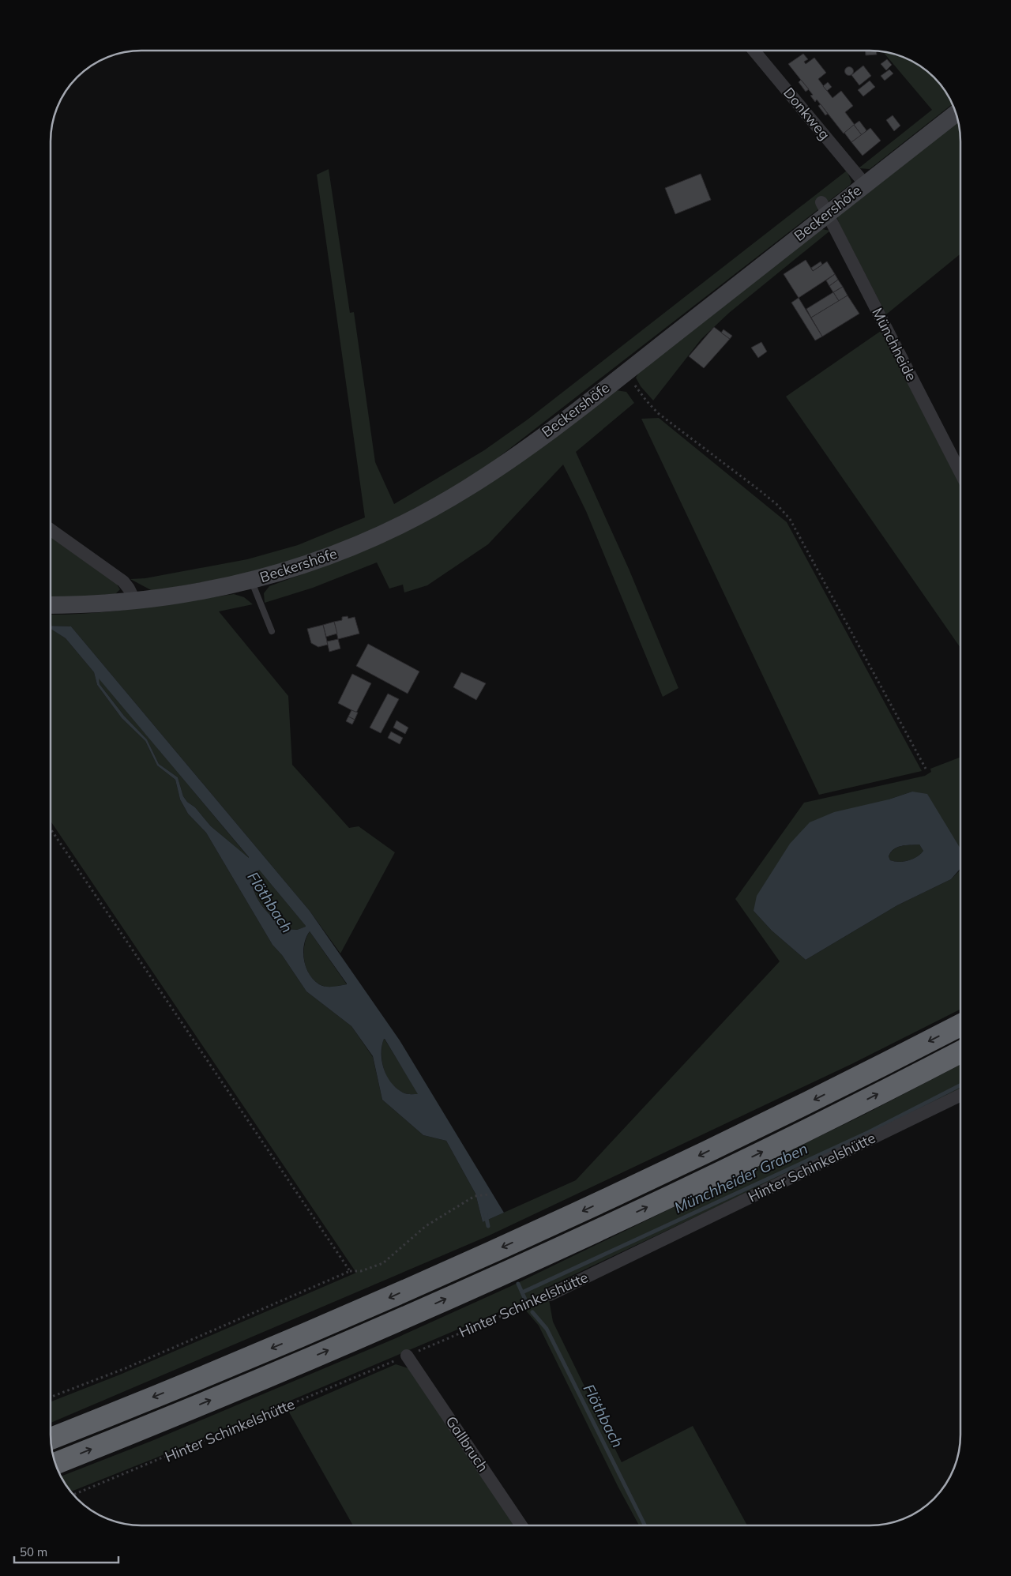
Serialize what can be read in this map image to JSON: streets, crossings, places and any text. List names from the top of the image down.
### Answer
{
  "streets": {
    "street": [
      "Donkweg",
      "Beckershöfe",
      "Münchheide",
      "Hinter Schinkelshütte",
      "Gallbruch"
    ]
  },
  "crossings": [
    ["Donkweg", "Beckershöfe"],
    ["Beckershöfe", "Münchheide"],
    ["Hinter Schinkelshütte", "Gallbruch"]
  ],
  "water": ["Flöthbach", "Münchheider Graben"],
  "scale_bar": "50 m"
}
